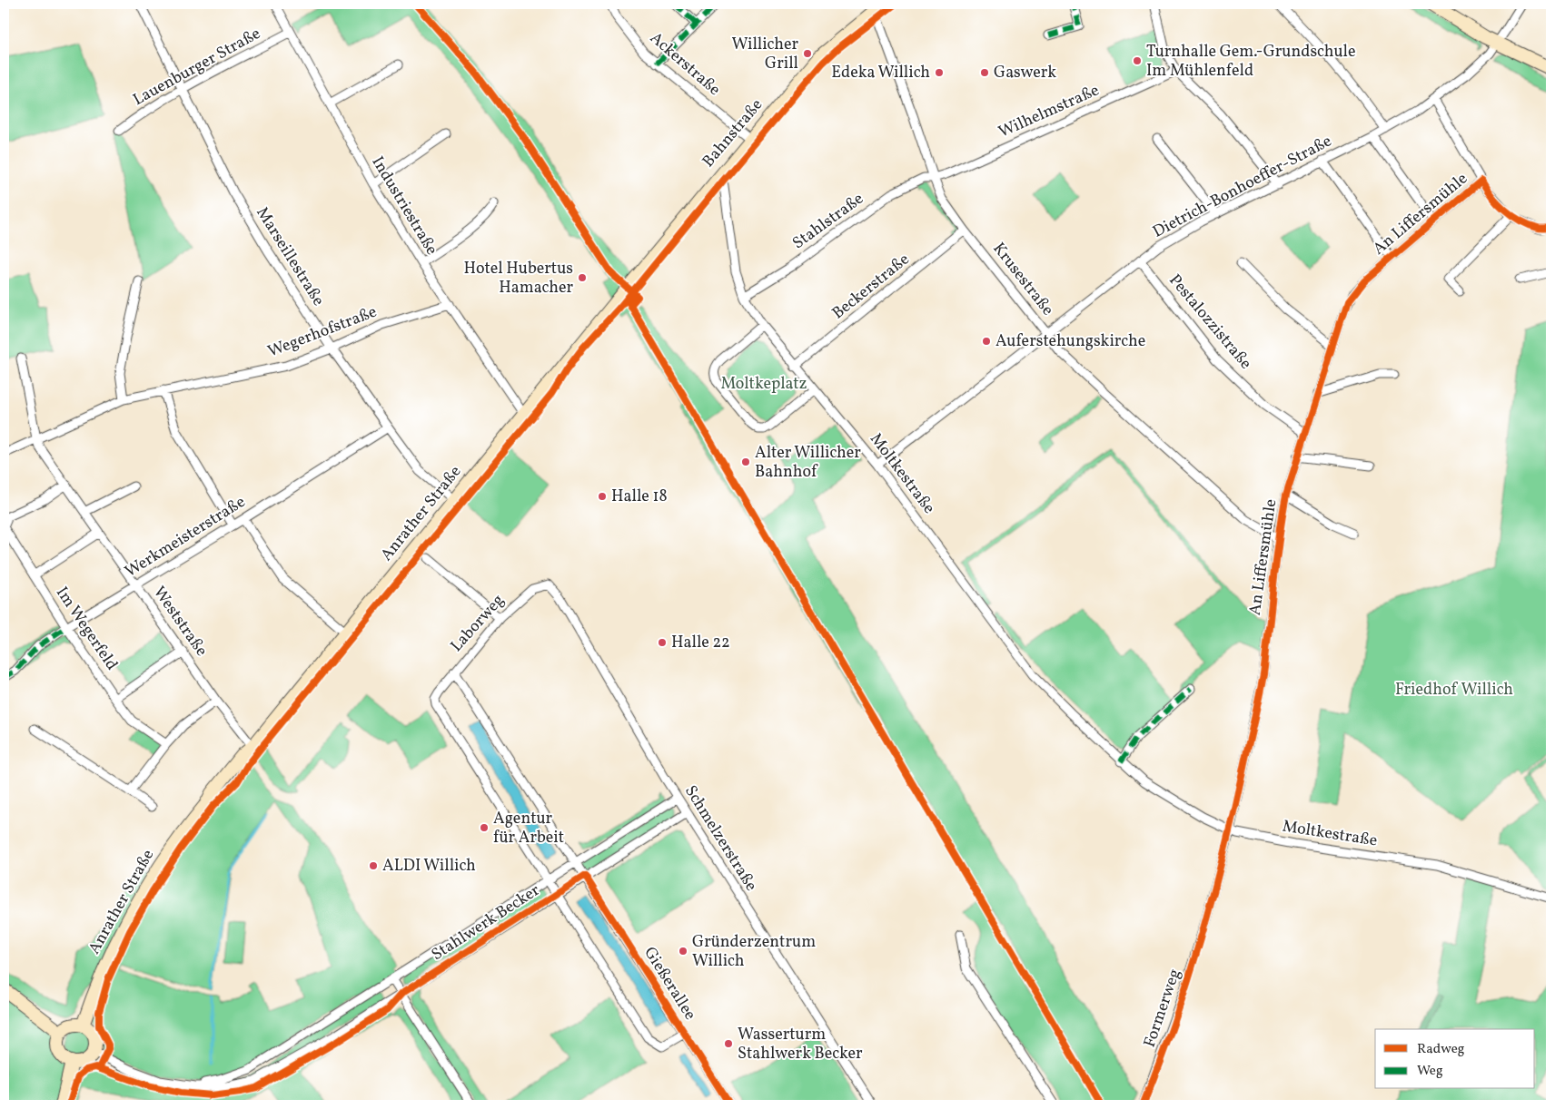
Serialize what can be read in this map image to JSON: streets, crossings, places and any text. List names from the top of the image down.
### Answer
{
  "streets": {
    "street": [
      "Ackerstraße",
      "Lauenburger Straße",
      "Wilhelmstraße",
      "Bahnstraße",
      "Dietrich-Bonhoeffer-Straße",
      "Industriestraße",
      "An Liffersmühle",
      "Stahlstraße",
      "Marseillestraße",
      "Krusestraße",
      "Beckerstraße",
      "Pestalozzistraße",
      "Wegerhofstraße",
      "Moltkestraße",
      "Anrather Straße",
      "Werkmeisterstraße",
      "Weststraße",
      "Laborweg",
      "Im Wegerfeld",
      "Schmelzerstraße",
      "Stahlwerk Becker",
      "Gießerallee",
      "Formerweg"
    ]
  },
  "crossings": [
    ["Ackerstraße", "Bahnstraße"],
    ["Lauenburger Straße", "Industriestraße"],
    ["Lauenburger Straße", "Marseillestraße"],
    ["Wilhelmstraße", "Stahlstraße"],
    ["Wilhelmstraße", "Krusestraße"],
    ["Bahnstraße", "Krusestraße"],
    ["Bahnstraße", "Moltkestraße"],
    ["Bahnstraße", "Anrather Straße"],
    ["Dietrich-Bonhoeffer-Straße", "Krusestraße"],
    ["Dietrich-Bonhoeffer-Straße", "Pestalozzistraße"],
    ["Dietrich-Bonhoeffer-Straße", "Moltkestraße"],
    ["Industriestraße", "Wegerhofstraße"],
    ["Industriestraße", "Anrather Straße"],
    ["An Liffersmühle", "Krusestraße"],
    ["An Liffersmühle", "Pestalozzistraße"],
    ["An Liffersmühle", "Moltkestraße"],
    ["An Liffersmühle", "Formerweg"],
    ["Stahlstraße", "Krusestraße"],
    ["Stahlstraße", "Moltkestraße"],
    ["Marseillestraße", "Wegerhofstraße"],
    ["Marseillestraße", "Anrather Straße"],
    ["Marseillestraße", "Werkmeisterstraße"],
    ["Krusestraße", "Beckerstraße"],
    ["Beckerstraße", "Moltkestraße"],
    ["Wegerhofstraße", "Weststraße"],
    ["Anrather Straße", "Weststraße"],
    ["Anrather Straße", "Stahlwerk Becker"],
    ["Werkmeisterstraße", "Weststraße"],
    ["Werkmeisterstraße", "Im Wegerfeld"],
    ["Weststraße", "Im Wegerfeld"],
    ["Laborweg", "Schmelzerstraße"],
    ["Laborweg", "Gießerallee"],
    ["Schmelzerstraße", "Stahlwerk Becker"],
    ["Stahlwerk Becker", "Gießerallee"]
  ],
  "parks": ["Moltkeplatz", "Friedhof Willich"],
  "places": [
    "Willicher Grill",
    "Turnhalle Gem.-Grundschule Im Mühlenfeld",
    "Edeka Willich",
    "Gaswerk",
    "Hotel Hubertus Hamacher",
    "Auferstehungskirche",
    "Alter Willicher Bahnhof",
    "Halle 18",
    "Halle 22",
    "Agentur für Arbeit",
    "ALDI Willich",
    "Gründerzentrum Willich",
    "Wasserturm Stahlwerk Becker"
  ],
  "legend": ["Radweg", "Weg"]
}
